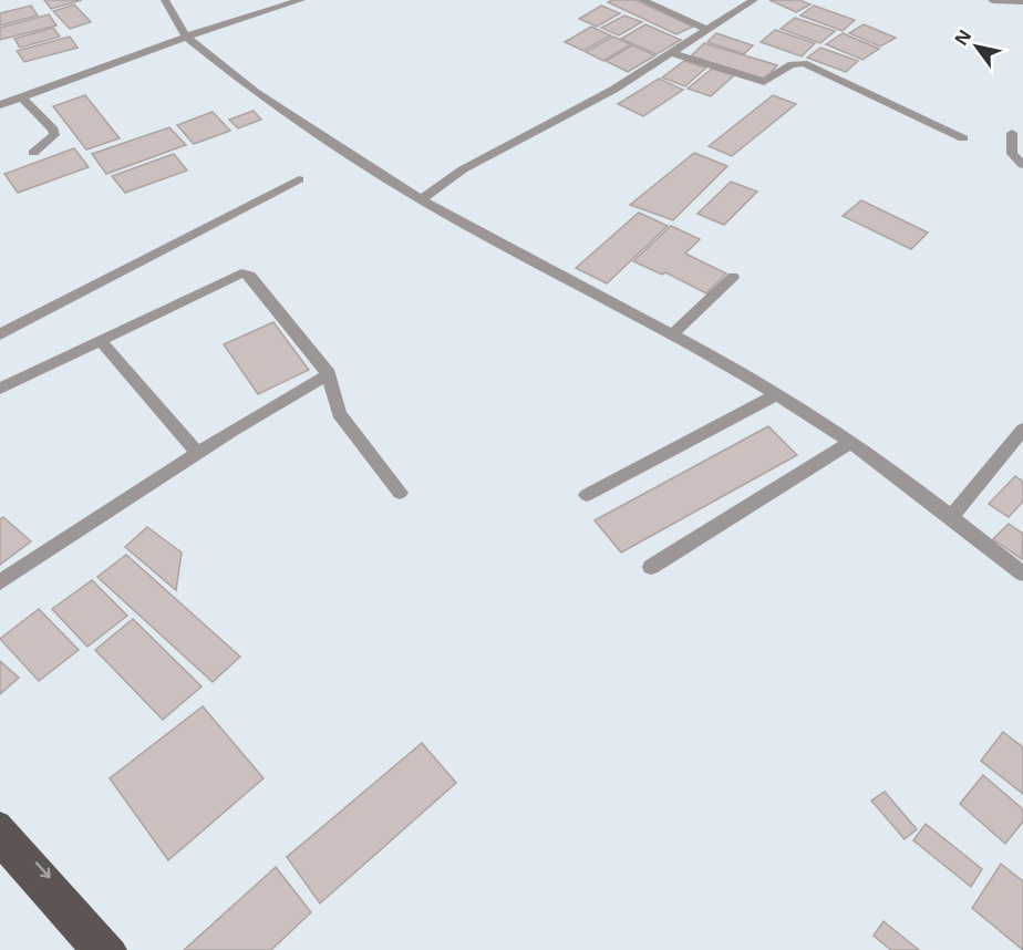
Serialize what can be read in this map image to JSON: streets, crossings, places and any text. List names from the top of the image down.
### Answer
{
  "north": "top left"
}
